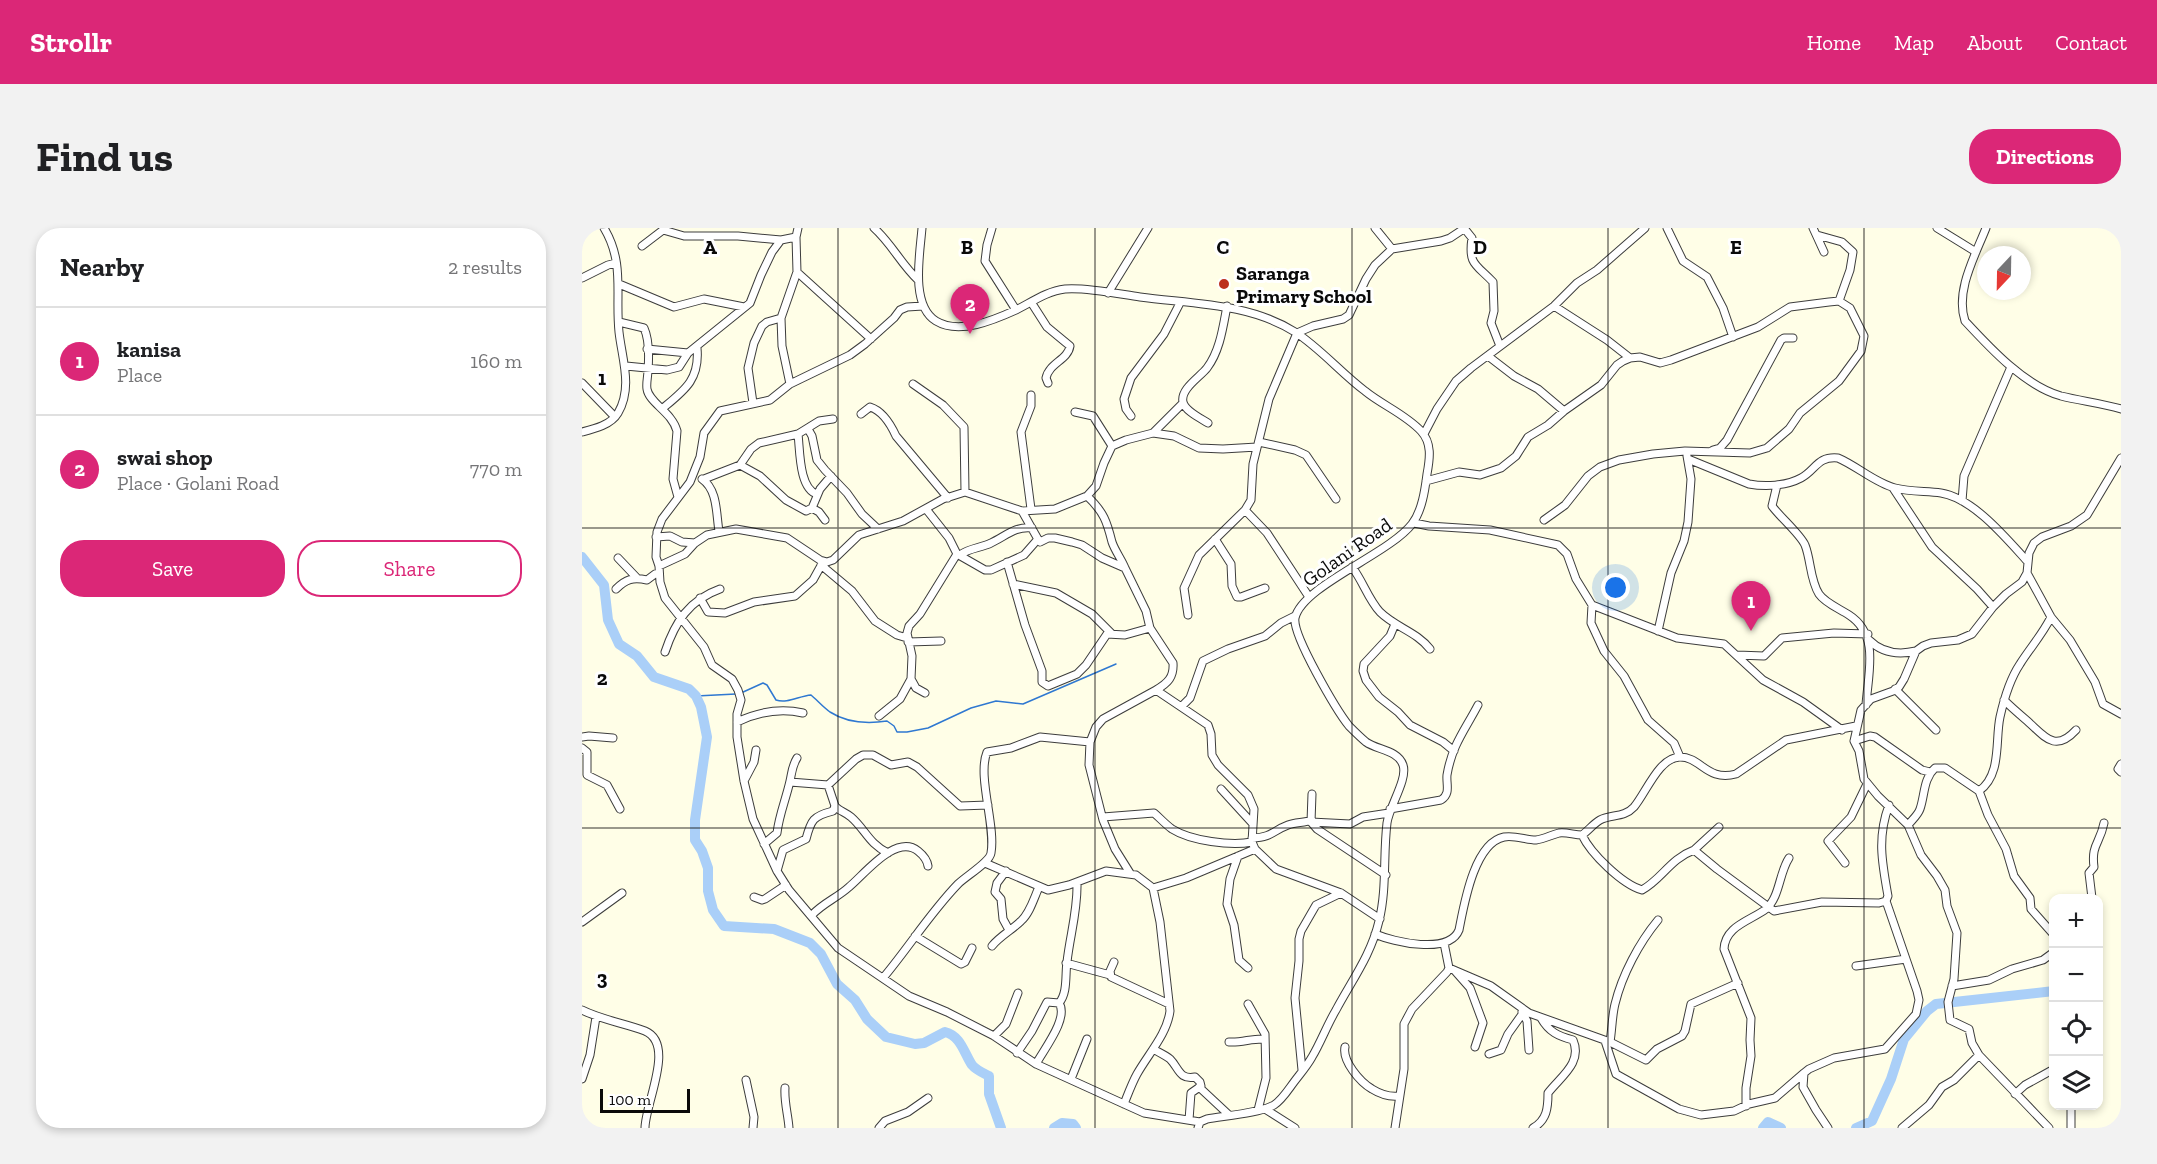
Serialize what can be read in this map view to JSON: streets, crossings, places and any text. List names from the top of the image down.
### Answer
{
  "streets": {
    "street": ["Golani Road"]
  },
  "places": ["Saranga Primary School"],
  "scale_bar": "100 m",
  "north": "bottom",
  "page": {
    "header": "Strollr",
    "nav": [
      "Home",
      "Map",
      "About",
      "Contact"
    ],
    "buttons": [
      "Directions",
      ["Save", "Share"]
    ],
    "title": "Find us",
    "heading": ["Nearby", "2 results"],
    "pins": ["2", "1"],
    "list": [
      {
        "mark": "1",
        "name": "kanisa",
        "note": "Place",
        "value": "160 m"
      },
      {
        "mark": "2",
        "name": "swai shop",
        "note": "Place · Golani Road",
        "value": "770 m"
      }
    ],
    "map_buttons": ["+", "−"],
    "scale": "100 m"
  },
  "grid": {
    "columns": [
      "A",
      "B",
      "C",
      "D",
      "E"
    ],
    "rows": ["1", "2", "3"]
  }
}
